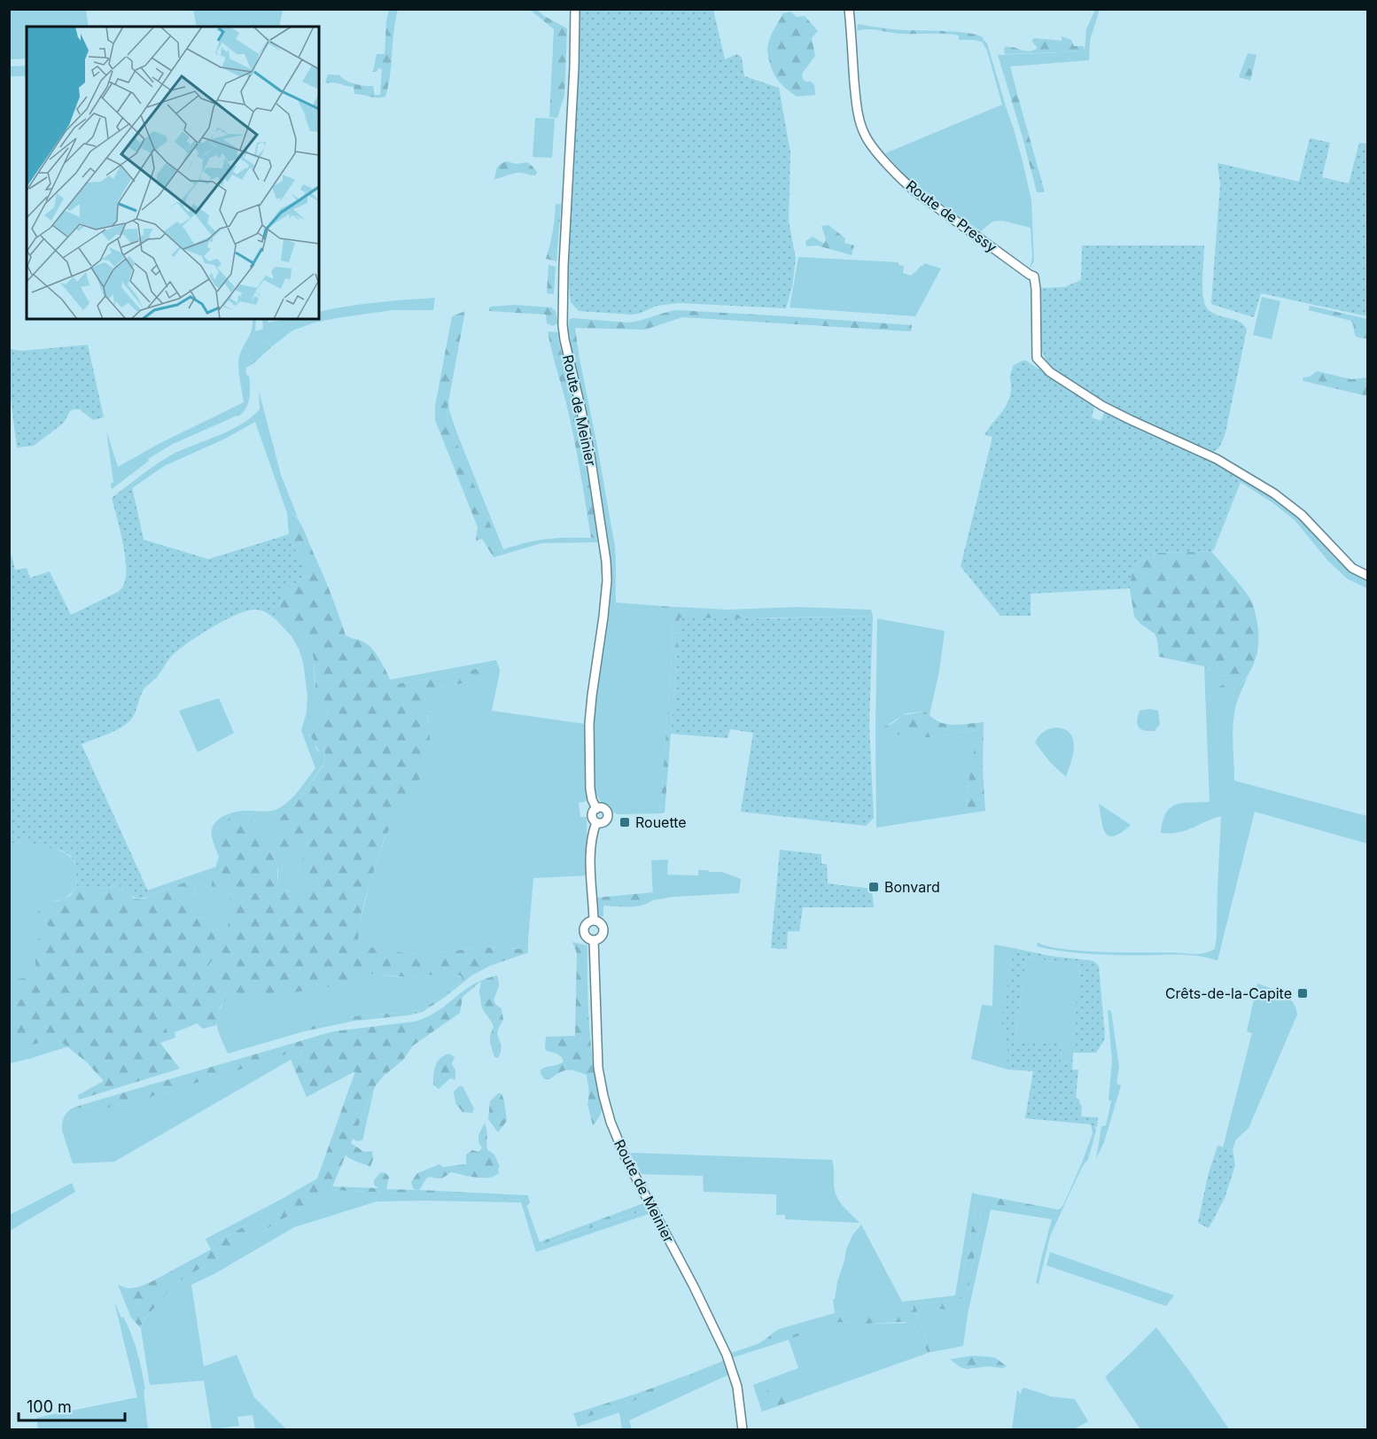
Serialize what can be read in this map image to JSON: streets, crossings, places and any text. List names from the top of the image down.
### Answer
{
  "streets": {
    "street": ["Route de Pressy", "Route de Meinier"]
  },
  "places": {
    "transit": ["Rouette", "Bonvard", "Crêts-de-la-Capite"]
  },
  "scale_bar": "100 m"
}
